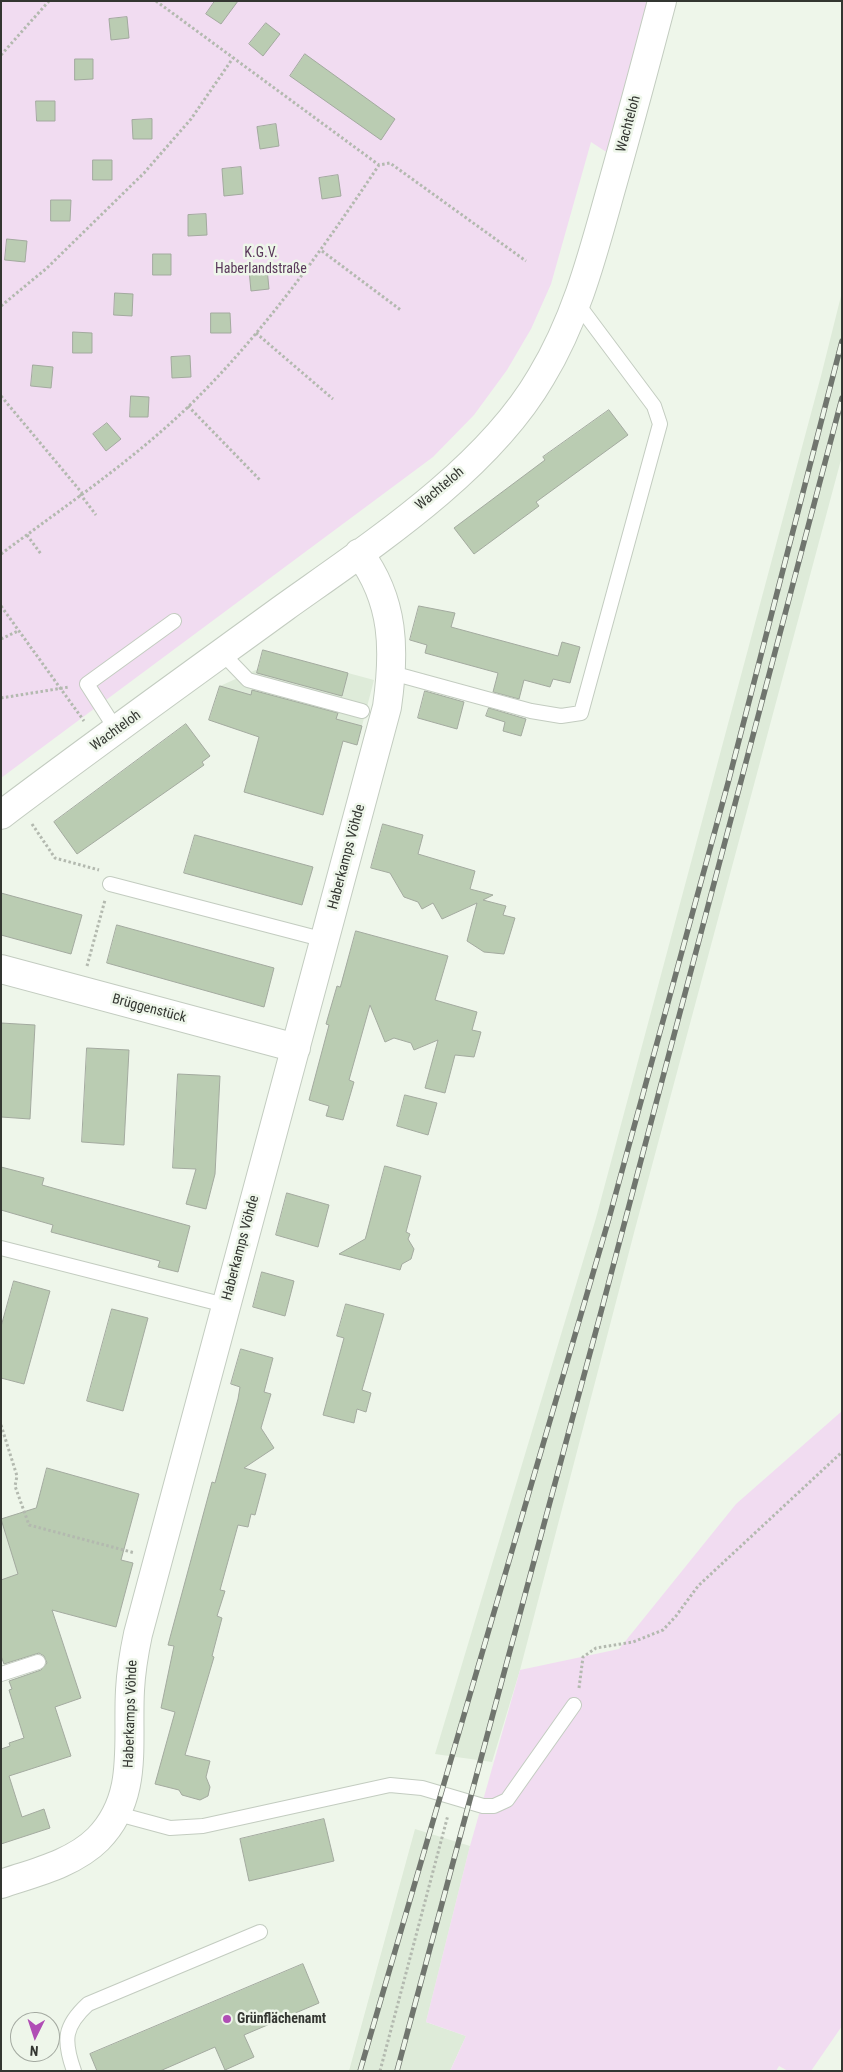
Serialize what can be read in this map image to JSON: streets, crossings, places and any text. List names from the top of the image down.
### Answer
{
  "streets": {
    "street": ["Wachteloh", "Haberkamps Vöhde", "Brüggenstück"]
  },
  "crossings": [
    ["Wachteloh", "Haberkamps Vöhde"],
    ["Haberkamps Vöhde", "Brüggenstück"]
  ],
  "parks": ["K.G.V. Haberlandstraße"],
  "places": ["Grünflächenamt"],
  "north": "bottom"
}
